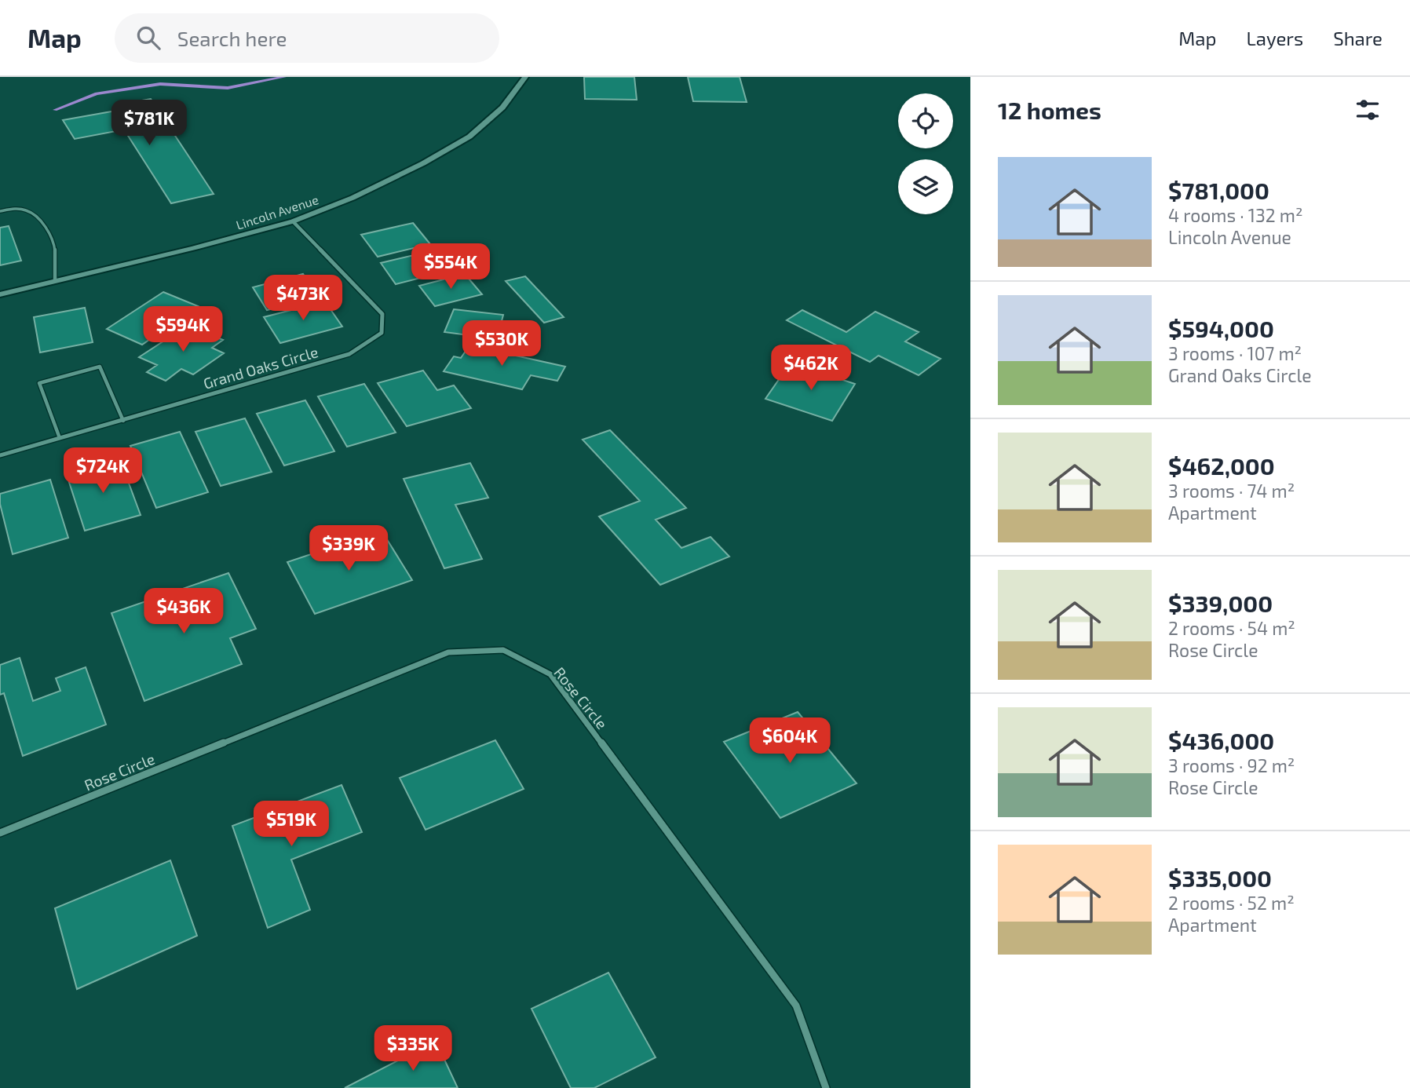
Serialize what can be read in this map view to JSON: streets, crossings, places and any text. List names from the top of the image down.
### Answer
{
  "streets": {
    "street": ["Lincoln Avenue", "Grand Oaks Circle", "Rose Circle"]
  },
  "crossings": [
    ["Lincoln Avenue", "Grand Oaks Circle"]
  ],
  "page": {
    "header": "Map",
    "search": "Search here",
    "nav": ["Map", "Layers", "Share"],
    "heading": "12 homes",
    "price": [
      "$781K",
      "$554K",
      "$473K",
      "$594K",
      "$530K",
      "$462K",
      "$724K",
      "$339K",
      "$436K",
      "$604K",
      "$519K",
      "$335K"
    ],
    "list": [
      {
        "name": "$781,000",
        "note": "4 rooms · 132 m² · Lincoln Avenue"
      },
      {
        "name": "$594,000",
        "note": "3 rooms · 107 m² · Grand Oaks Circle"
      },
      {
        "name": "$462,000",
        "note": "3 rooms · 74 m² · Apartment"
      },
      {
        "name": "$339,000",
        "note": "2 rooms · 54 m² · Rose Circle"
      },
      {
        "name": "$436,000",
        "note": "3 rooms · 92 m² · Rose Circle"
      },
      {
        "name": "$335,000",
        "note": "2 rooms · 52 m² · Apartment"
      }
    ]
  }
}
